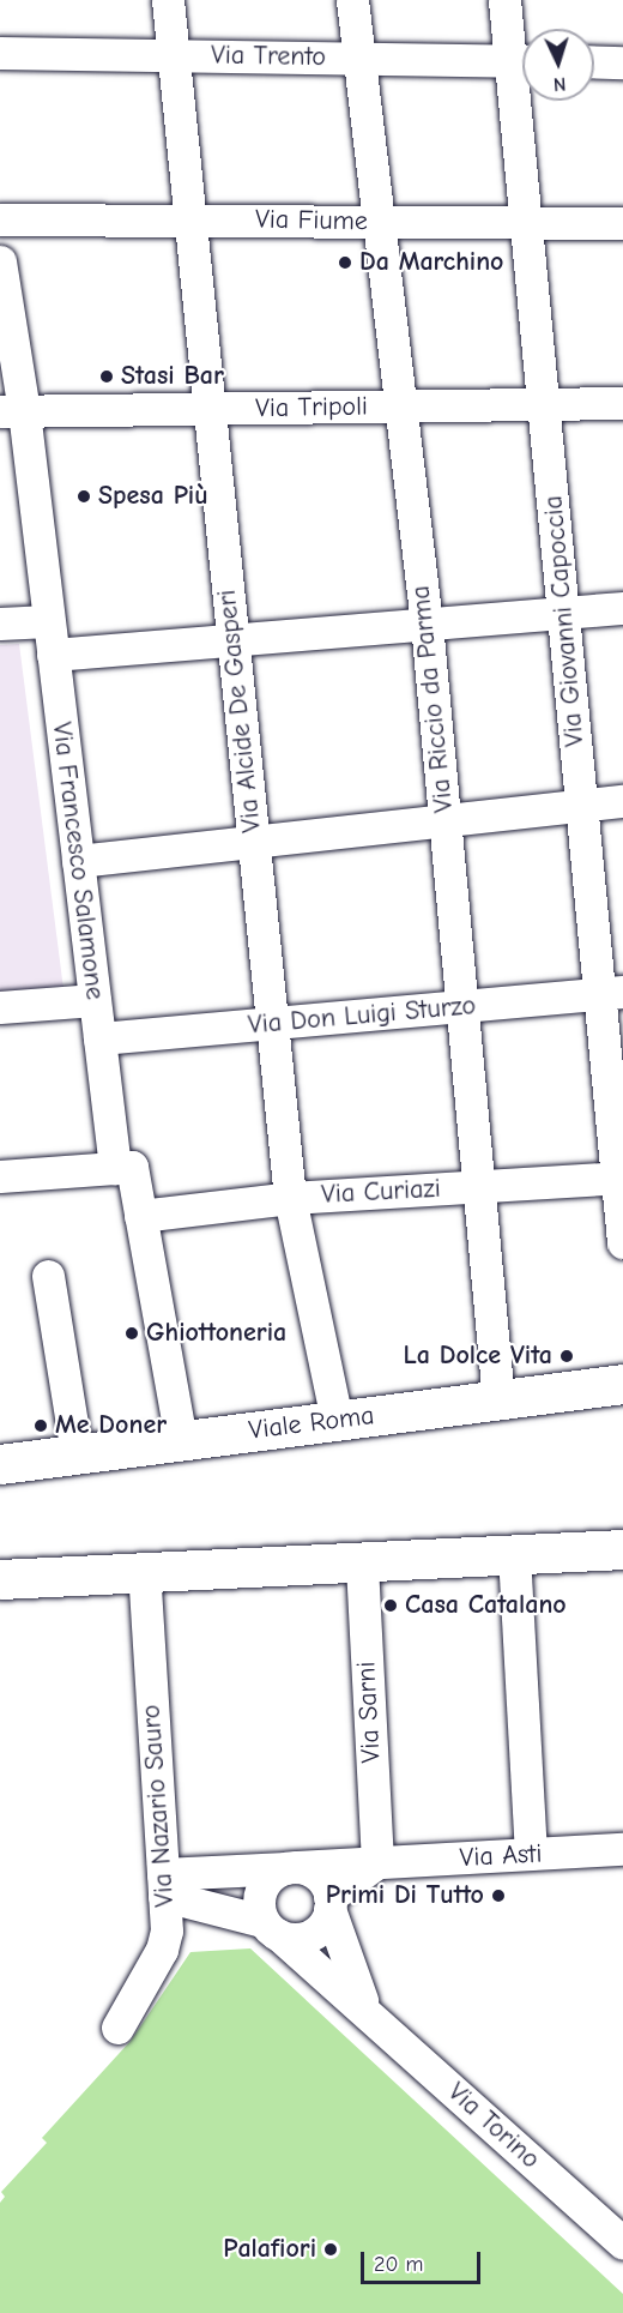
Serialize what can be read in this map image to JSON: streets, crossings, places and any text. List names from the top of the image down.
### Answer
{
  "streets": {
    "street": [
      "Via Trento",
      "Via Fiume",
      "Via Tripoli",
      "Via Giovanni Capoccia",
      "Via Riccio da Parma",
      "Via Alcide De Gasperi",
      "Via Francesco Salamone",
      "Via Don Luigi Sturzo",
      "Via Curiazi",
      "Viale Roma",
      "Via Sarni",
      "Via Nazario Sauro",
      "Via Asti",
      "Via Torino"
    ]
  },
  "crossings": [
    ["Via Trento", "Via Riccio da Parma"],
    ["Via Trento", "Via Alcide De Gasperi"],
    ["Via Fiume", "Via Giovanni Capoccia"],
    ["Via Fiume", "Via Riccio da Parma"],
    ["Via Fiume", "Via Alcide De Gasperi"],
    ["Via Tripoli", "Via Giovanni Capoccia"],
    ["Via Tripoli", "Via Riccio da Parma"],
    ["Via Tripoli", "Via Alcide De Gasperi"],
    ["Via Tripoli", "Via Francesco Salamone"],
    ["Via Giovanni Capoccia", "Via Don Luigi Sturzo"],
    ["Via Giovanni Capoccia", "Via Curiazi"],
    ["Via Riccio da Parma", "Via Don Luigi Sturzo"],
    ["Via Riccio da Parma", "Via Curiazi"],
    ["Via Riccio da Parma", "Viale Roma"],
    ["Via Alcide De Gasperi", "Via Don Luigi Sturzo"],
    ["Via Alcide De Gasperi", "Via Curiazi"],
    ["Via Alcide De Gasperi", "Viale Roma"],
    ["Via Francesco Salamone", "Via Don Luigi Sturzo"],
    ["Via Sarni", "Via Asti"],
    ["Via Nazario Sauro", "Via Asti"],
    ["Via Asti", "Via Torino"]
  ],
  "places": [
    "Da Marchino",
    "Stasi Bar",
    "Spesa Più",
    "Ghiottoneria",
    "La Dolce Vita",
    "Me Doner",
    "Casa Catalano",
    "Primi Di Tutto",
    "Palafiori"
  ],
  "scale_bar": "20 m",
  "north": "bottom"
}
